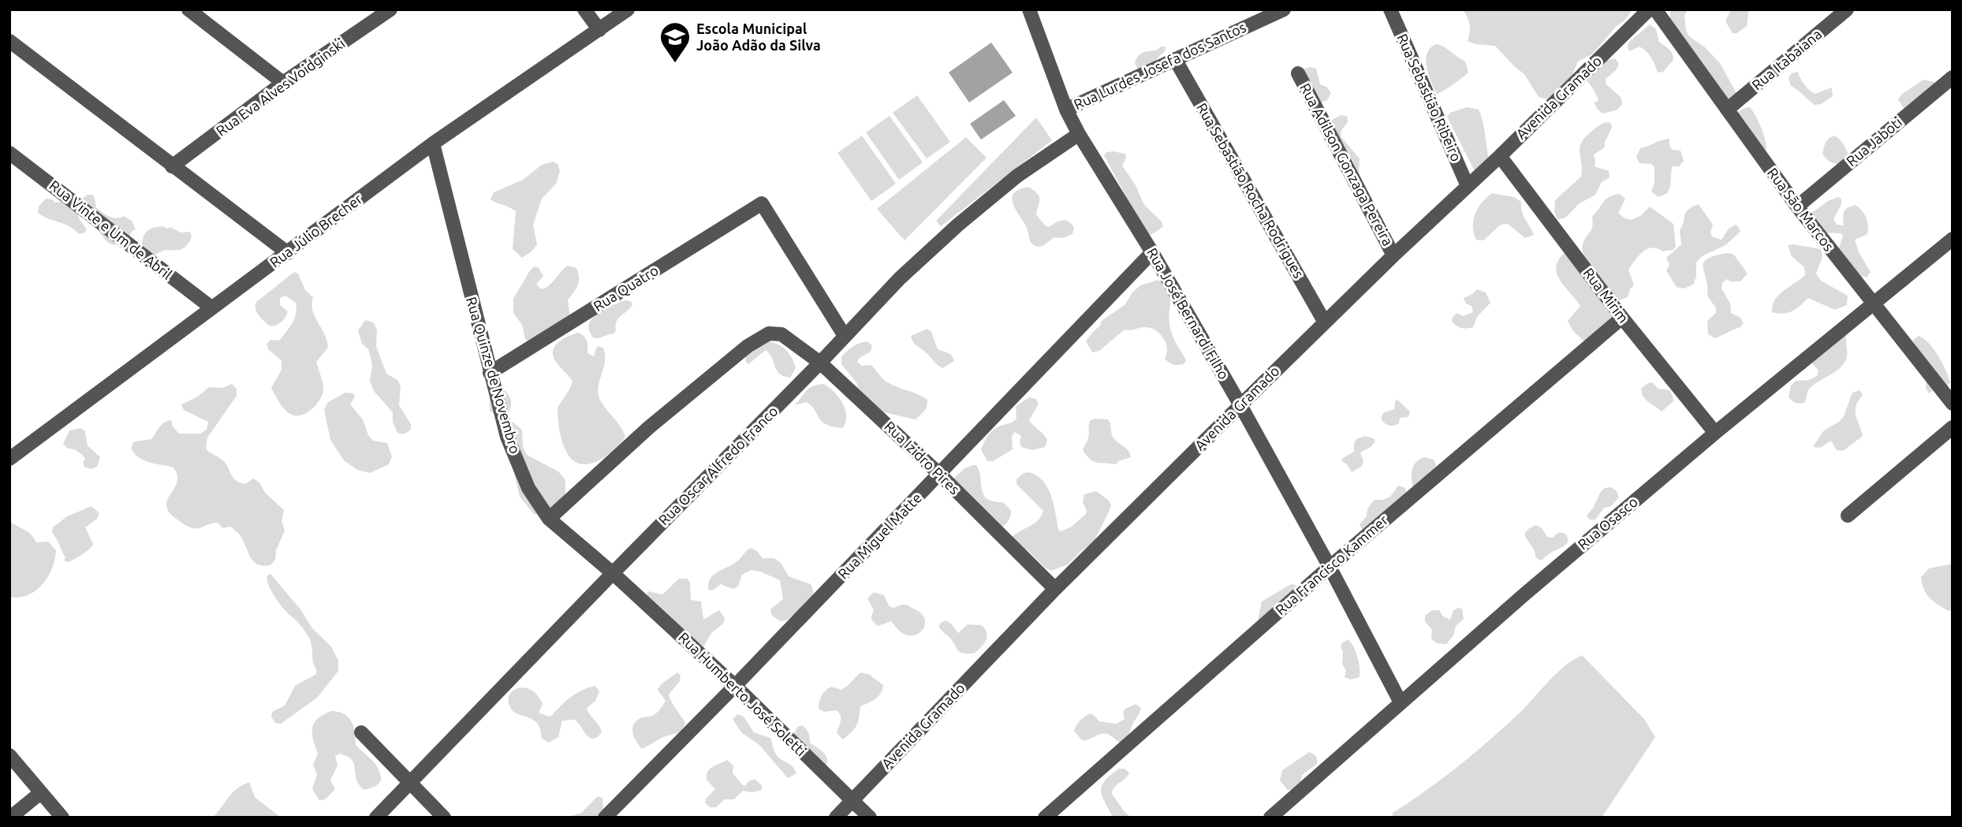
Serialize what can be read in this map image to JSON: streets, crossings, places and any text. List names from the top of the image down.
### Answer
{
  "streets": {
    "street": [
      "Rua Itabaiana",
      "Rua Lurdes Josefa dos Santos",
      "Rua Eva Alves Voidginski",
      "Rua Sebastião Ribeiro",
      "Avenida Gramado",
      "Rua Jaboti",
      "Rua Adilson Gonzaga Pereira",
      "Rua Sebastião Rocha Rodrigues",
      "Rua São Marcos",
      "Rua Vinte e Um de Abril",
      "Rua Júlio Brecher",
      "Rua Quatro",
      "Rua Mirim",
      "Rua José Bernardi Filho",
      "Rua Quinze de Novembro",
      "Rua Izidro Pires",
      "Rua Oscar Alfredo Franco",
      "Rua Osasco",
      "Rua Miguel Matte",
      "Rua Francisco Kammer",
      "Rua Humberto José Soletti"
    ]
  },
  "crossings": [
    ["Rua Itabaiana", "Rua São Marcos"],
    ["Rua Lurdes Josefa dos Santos", "Rua Sebastião Rocha Rodrigues"],
    ["Rua Lurdes Josefa dos Santos", "Rua José Bernardi Filho"],
    ["Rua Sebastião Ribeiro", "Avenida Gramado"],
    ["Avenida Gramado", "Rua Adilson Gonzaga Pereira"],
    ["Avenida Gramado", "Rua Sebastião Rocha Rodrigues"],
    ["Avenida Gramado", "Rua Mirim"],
    ["Avenida Gramado", "Rua José Bernardi Filho"],
    ["Avenida Gramado", "Rua Izidro Pires"],
    ["Avenida Gramado", "Rua Humberto José Soletti"],
    ["Rua Jaboti", "Rua São Marcos"],
    ["Rua São Marcos", "Rua Osasco"],
    ["Rua Vinte e Um de Abril", "Rua Júlio Brecher"],
    ["Rua Júlio Brecher", "Rua Quinze de Novembro"],
    ["Rua Quatro", "Rua Quinze de Novembro"],
    ["Rua Quatro", "Rua Oscar Alfredo Franco"],
    ["Rua Mirim", "Rua Osasco"],
    ["Rua Mirim", "Rua Francisco Kammer"],
    ["Rua José Bernardi Filho", "Rua Oscar Alfredo Franco"],
    ["Rua José Bernardi Filho", "Rua Osasco"],
    ["Rua José Bernardi Filho", "Rua Miguel Matte"],
    ["Rua José Bernardi Filho", "Rua Francisco Kammer"],
    ["Rua Quinze de Novembro", "Rua Izidro Pires"],
    ["Rua Quinze de Novembro", "Rua Oscar Alfredo Franco"],
    ["Rua Quinze de Novembro", "Rua Humberto José Soletti"],
    ["Rua Izidro Pires", "Rua Oscar Alfredo Franco"],
    ["Rua Izidro Pires", "Rua Miguel Matte"],
    ["Rua Oscar Alfredo Franco", "Rua Humberto José Soletti"],
    ["Rua Miguel Matte", "Rua Humberto José Soletti"]
  ],
  "places": {
    "school or university": ["Escola Municipal João Adão da Silva"]
  }
}
